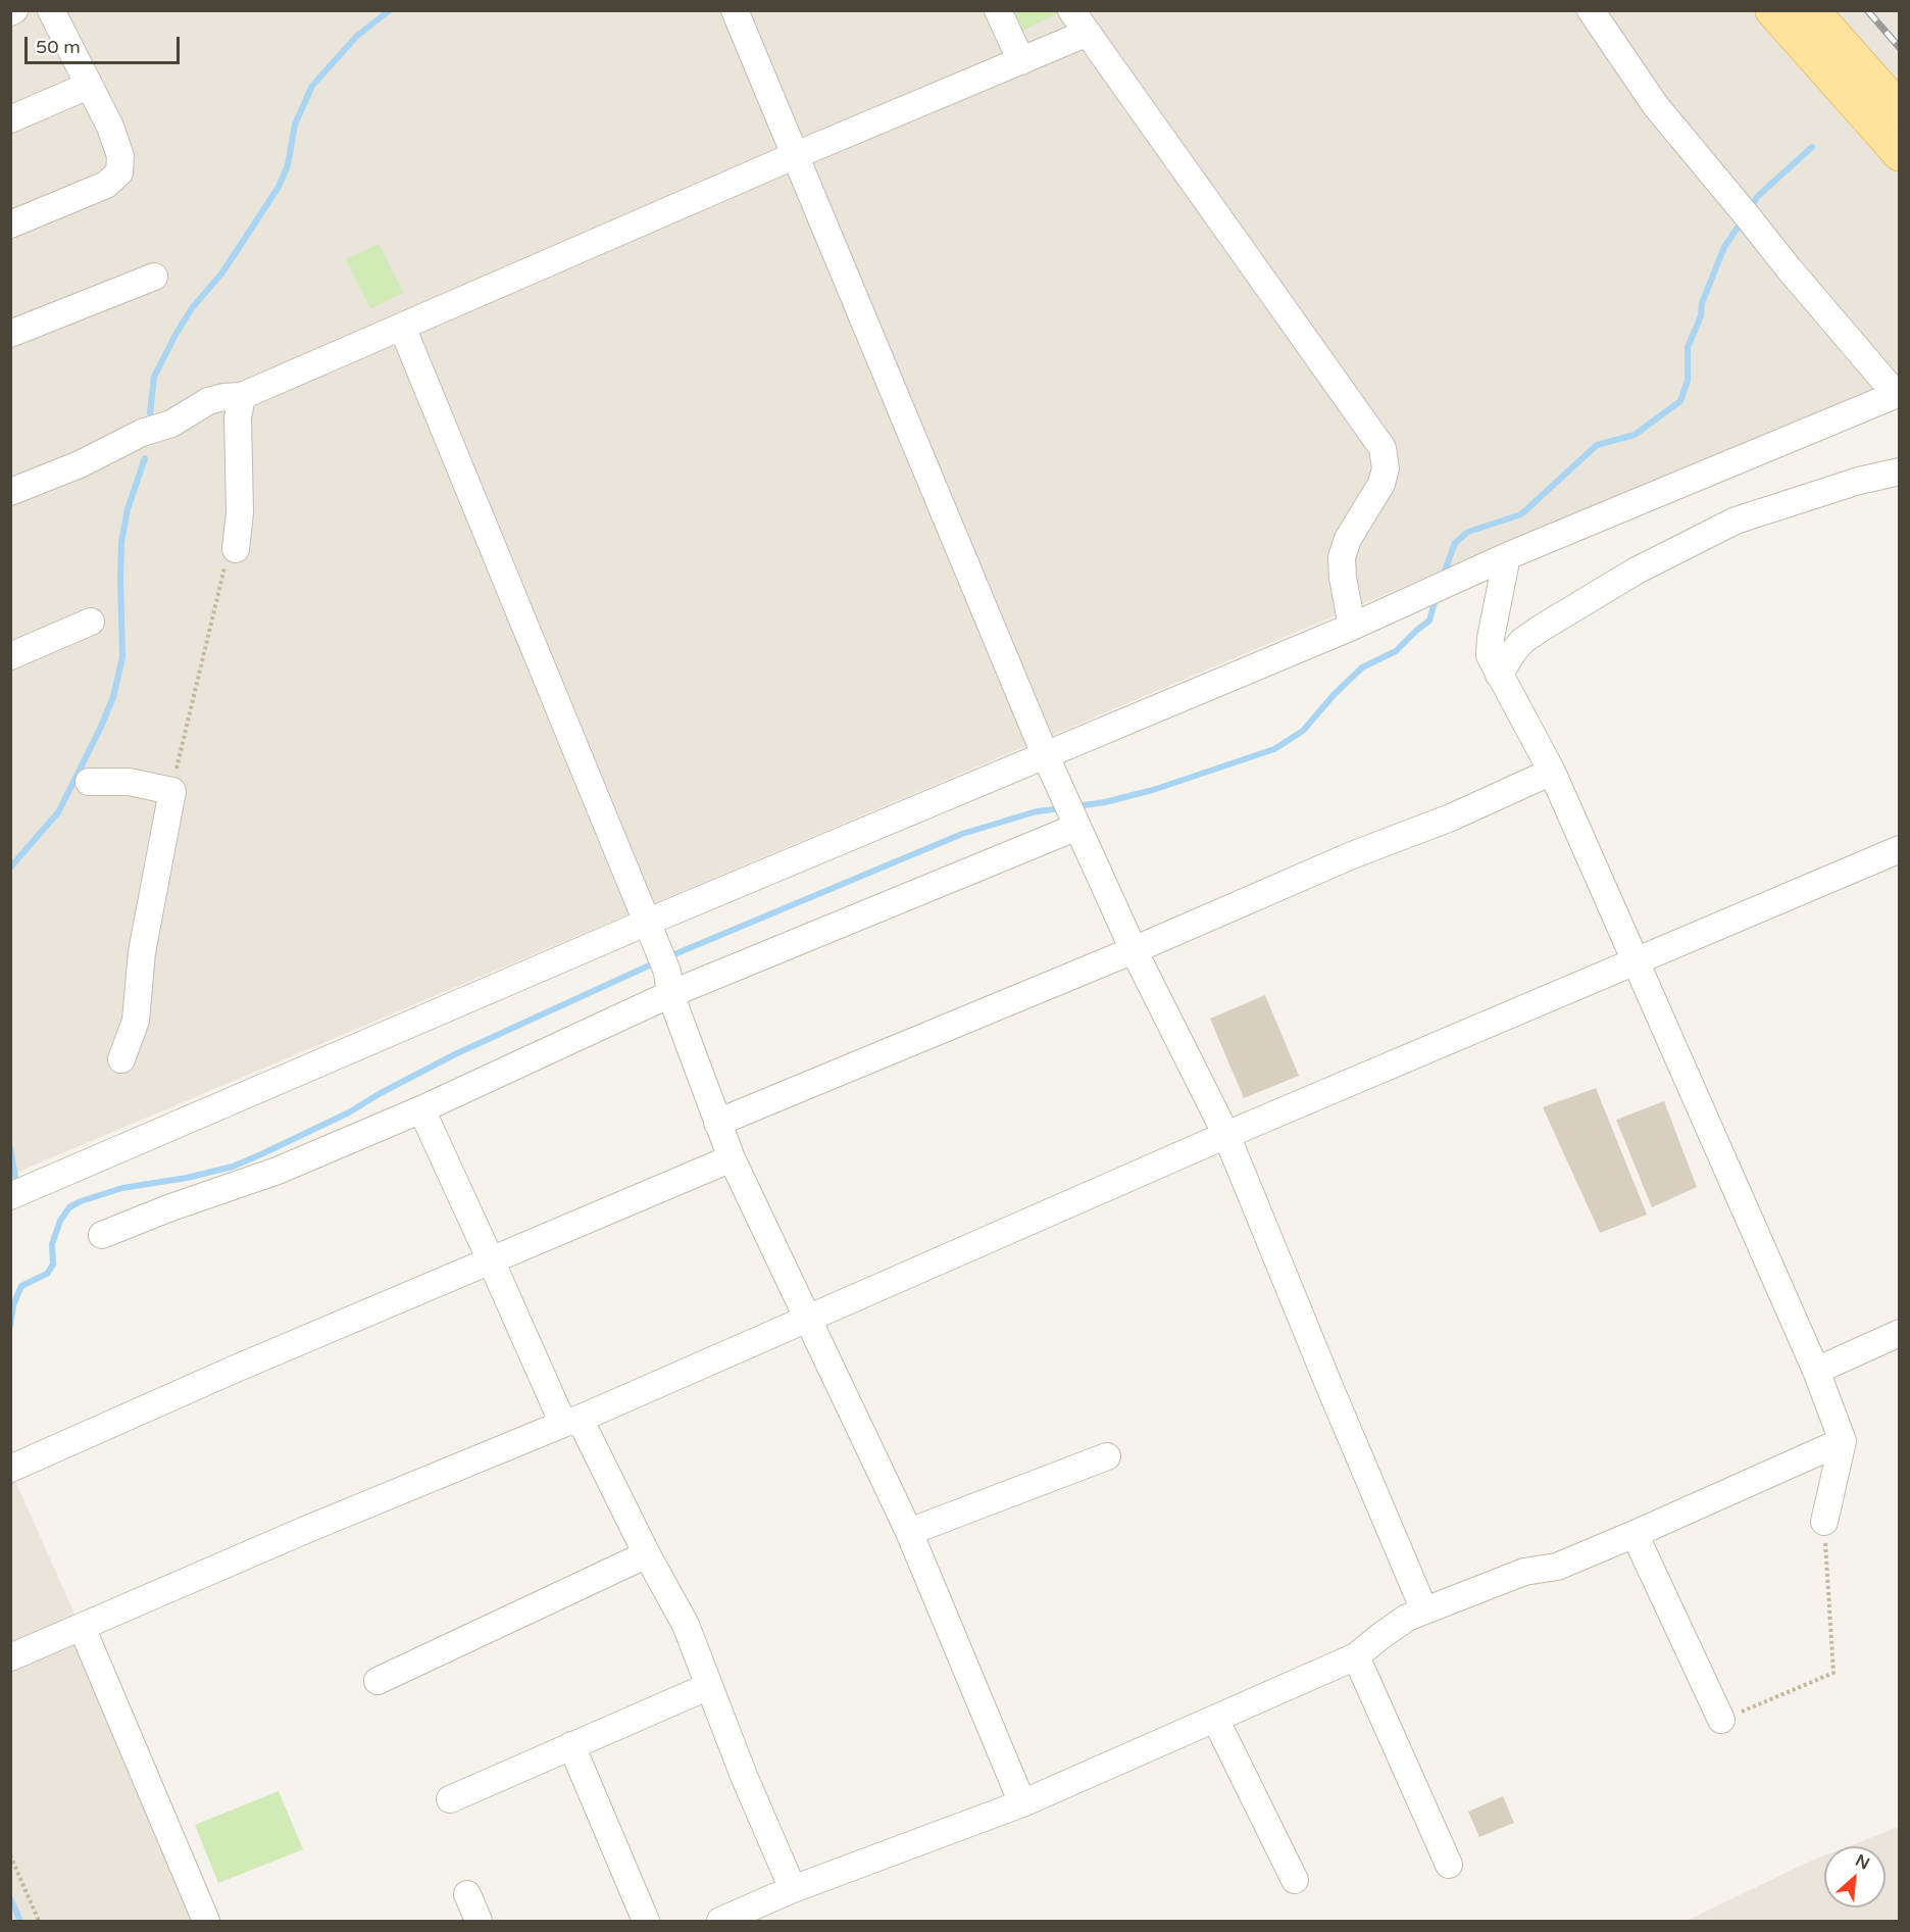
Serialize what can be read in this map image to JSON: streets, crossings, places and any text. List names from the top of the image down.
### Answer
{
  "scale_bar": "50 m",
  "north": "top right"
}
